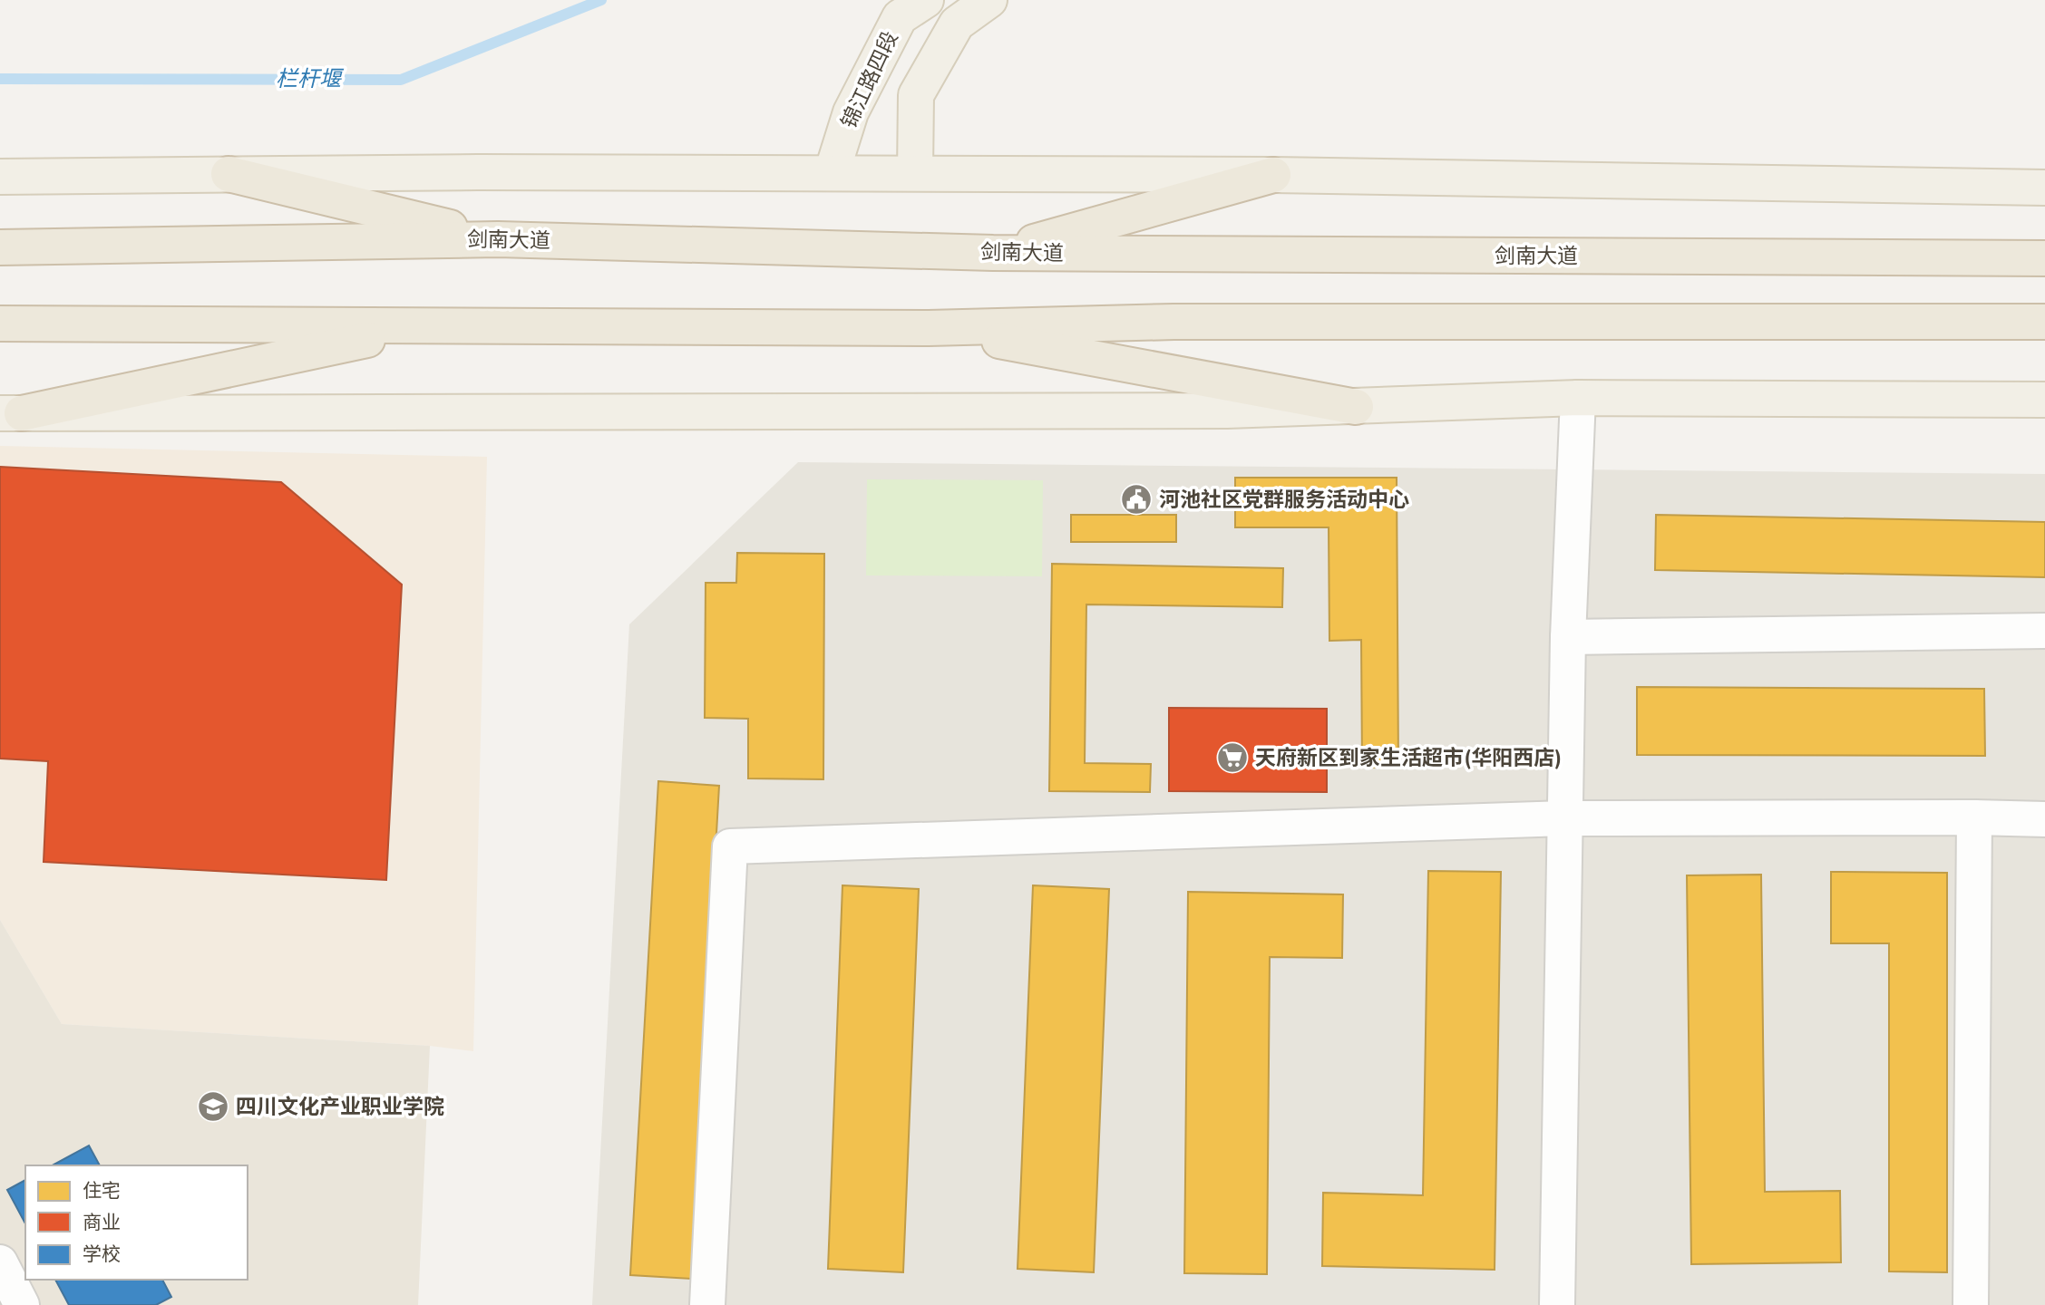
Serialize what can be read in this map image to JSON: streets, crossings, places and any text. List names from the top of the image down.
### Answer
{
  "streets": {
    "highway": ["剑南大道"],
    "main road": ["锦江路四段"]
  },
  "water": ["栏杆堰"],
  "places": {
    "public building": ["河池社区党群服务活动中心"],
    "supermarket": ["天府新区到家生活超市(华阳西店)"],
    "school or university": ["四川文化产业职业学院"]
  },
  "legend": ["住宅", "商业", "学校"]
}
